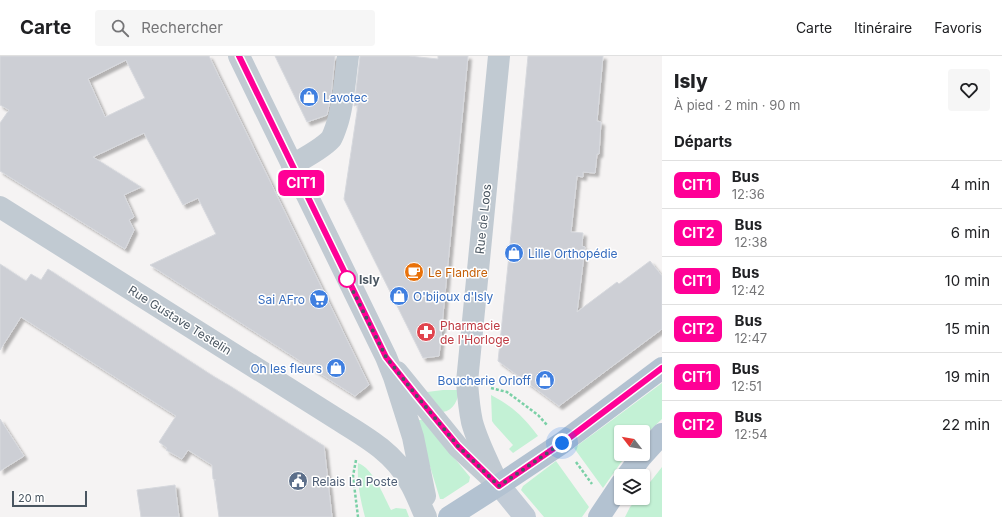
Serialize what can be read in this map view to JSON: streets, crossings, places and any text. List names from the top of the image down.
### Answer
{
  "streets": {
    "street": ["Rue de Loos", "Rue Gustave Testelin"]
  },
  "places": {
    "shop": [
      "Lavotec",
      "Lille Orthopédie",
      "O'bijoux d'Isly",
      "Oh les fleurs",
      "Boucherie Orloff"
    ],
    "cafe": ["Le Flandre"],
    "other": ["Isly"],
    "supermarket": ["Sai AFro"],
    "pharmacy": ["Pharmacie de l'Horloge"],
    "public building": ["Relais La Poste"]
  },
  "lines": ["bus line CIT1"],
  "scale_bar": "20 m",
  "north": "top left",
  "page": {
    "header": "Carte",
    "search": "Rechercher",
    "nav": ["Carte", "Itinéraire", "Favoris"],
    "on_map": "CIT1",
    "heading": [
      ["Isly", "À pied · 2 min · 90 m"],
      "Départs"
    ],
    "list": [
      {
        "mark": "CIT1",
        "name": "Bus",
        "note": "12:36",
        "value": "4 min"
      },
      {
        "mark": "CIT2",
        "name": "Bus",
        "note": "12:38",
        "value": "6 min"
      },
      {
        "mark": "CIT1",
        "name": "Bus",
        "note": "12:42",
        "value": "10 min"
      },
      {
        "mark": "CIT2",
        "name": "Bus",
        "note": "12:47",
        "value": "15 min"
      },
      {
        "mark": "CIT1",
        "name": "Bus",
        "note": "12:51",
        "value": "19 min"
      },
      {
        "mark": "CIT2",
        "name": "Bus",
        "note": "12:54",
        "value": "22 min"
      }
    ],
    "scale": "20 m"
  }
}
